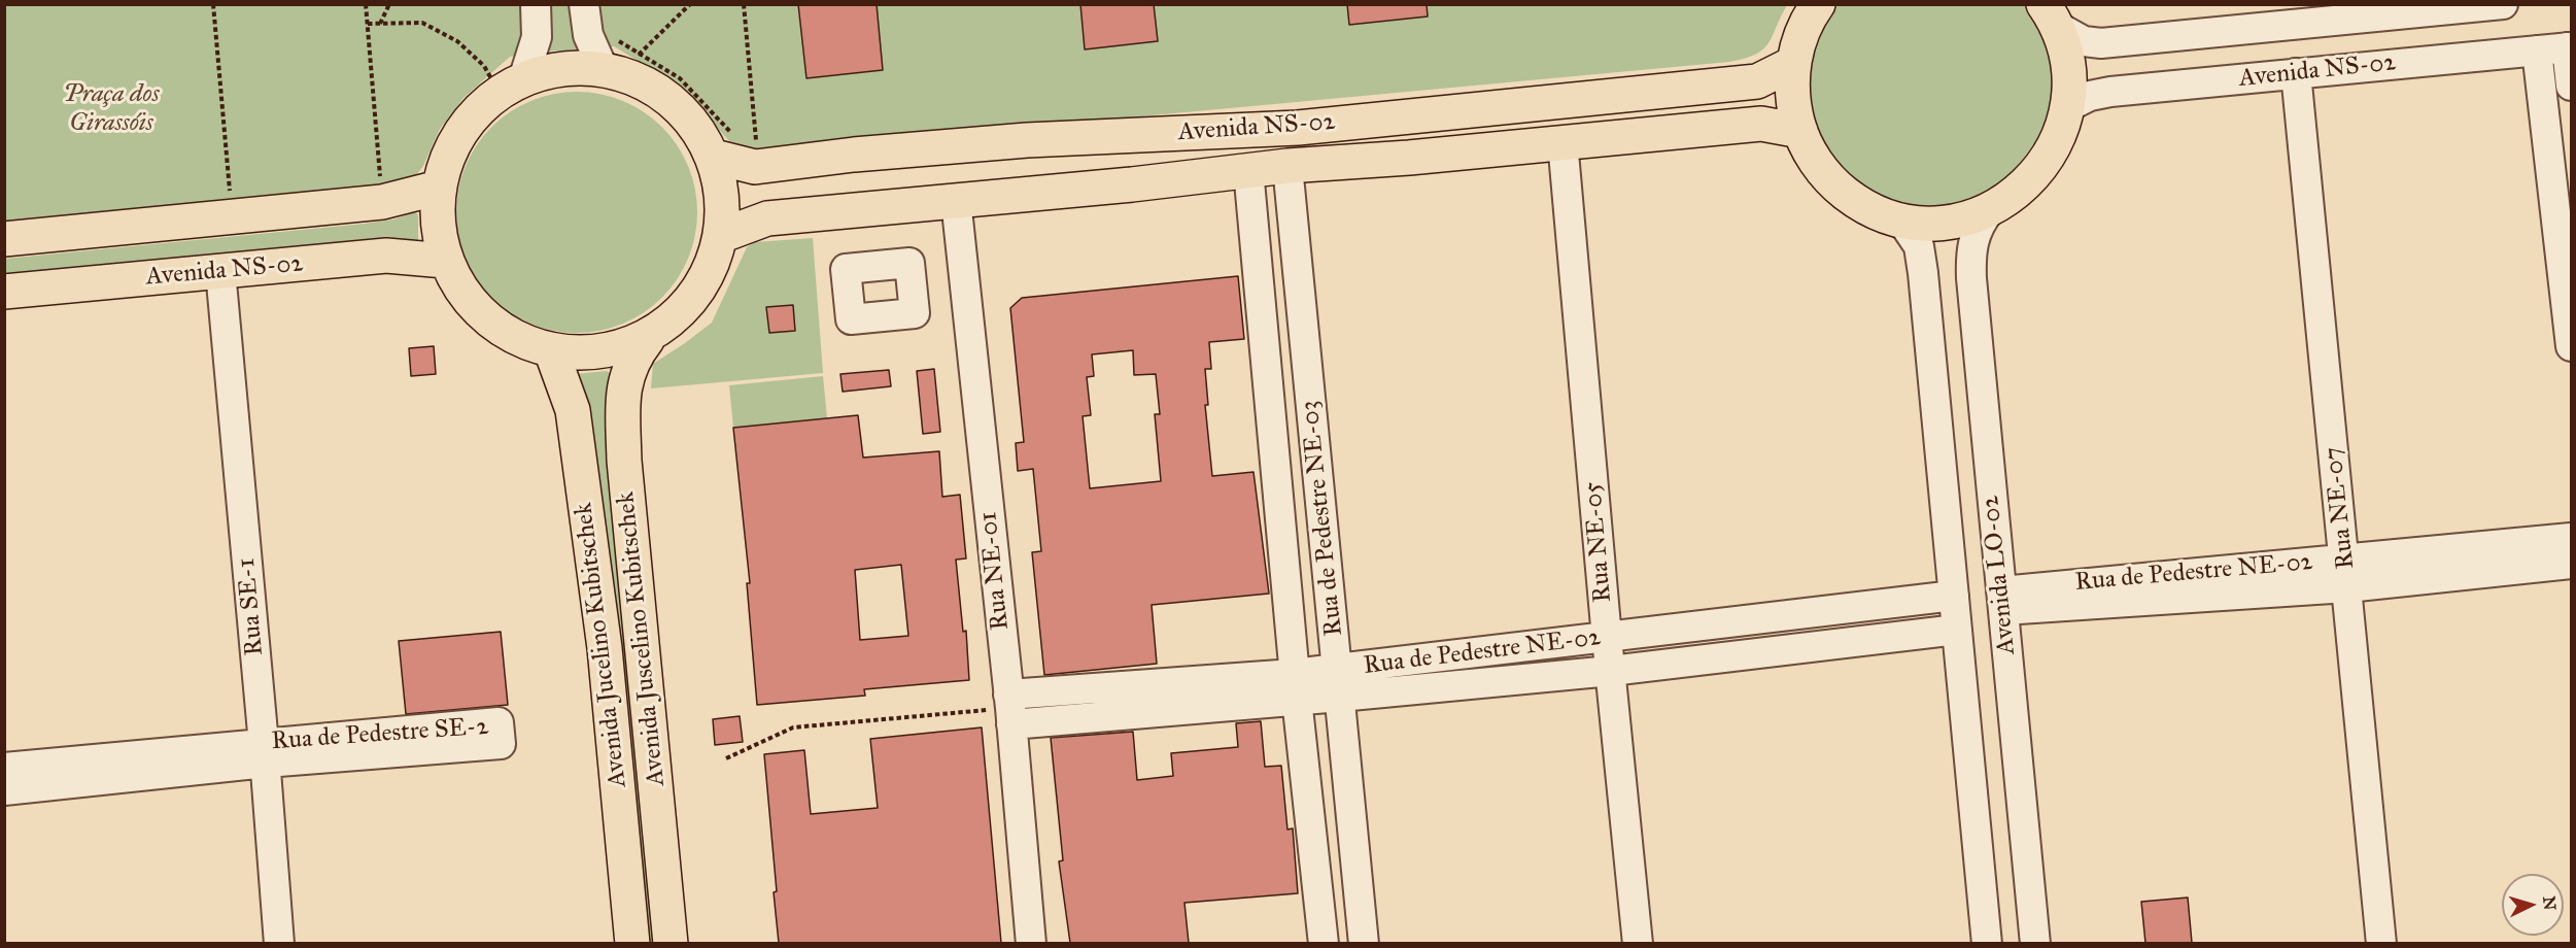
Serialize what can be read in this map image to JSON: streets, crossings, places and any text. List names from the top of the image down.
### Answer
{
  "streets": {
    "main road": ["Avenida NS-02", "Avenida Juscelino Kubitschek", "Avenida Jucelino Kubitschek"],
    "street": [
      "Rua NE-07",
      "Rua de Pedestre NE-03",
      "Rua NE-05",
      "Rua NE-01",
      "Rua de Pedestre NE-02",
      "Avenida LO-02",
      "Rua SE-1",
      "Rua de Pedestre SE-2"
    ]
  },
  "crossings": [
    ["Avenida NS-02", "Rua NE-07"],
    ["Avenida NS-02", "Rua de Pedestre NE-03"],
    ["Avenida NS-02", "Rua NE-05"],
    ["Avenida NS-02", "Rua NE-01"],
    ["Avenida NS-02", "Avenida LO-02"],
    ["Avenida NS-02", "Rua SE-1"],
    ["Rua NE-07", "Rua de Pedestre NE-02"],
    ["Rua de Pedestre NE-03", "Rua de Pedestre NE-02"],
    ["Rua NE-05", "Rua de Pedestre NE-02"],
    ["Rua NE-01", "Rua de Pedestre NE-02"],
    ["Rua de Pedestre NE-02", "Avenida LO-02"],
    ["Rua SE-1", "Rua de Pedestre SE-2"]
  ],
  "parks": ["Praça dos Girassóis"],
  "north": "right"
}
